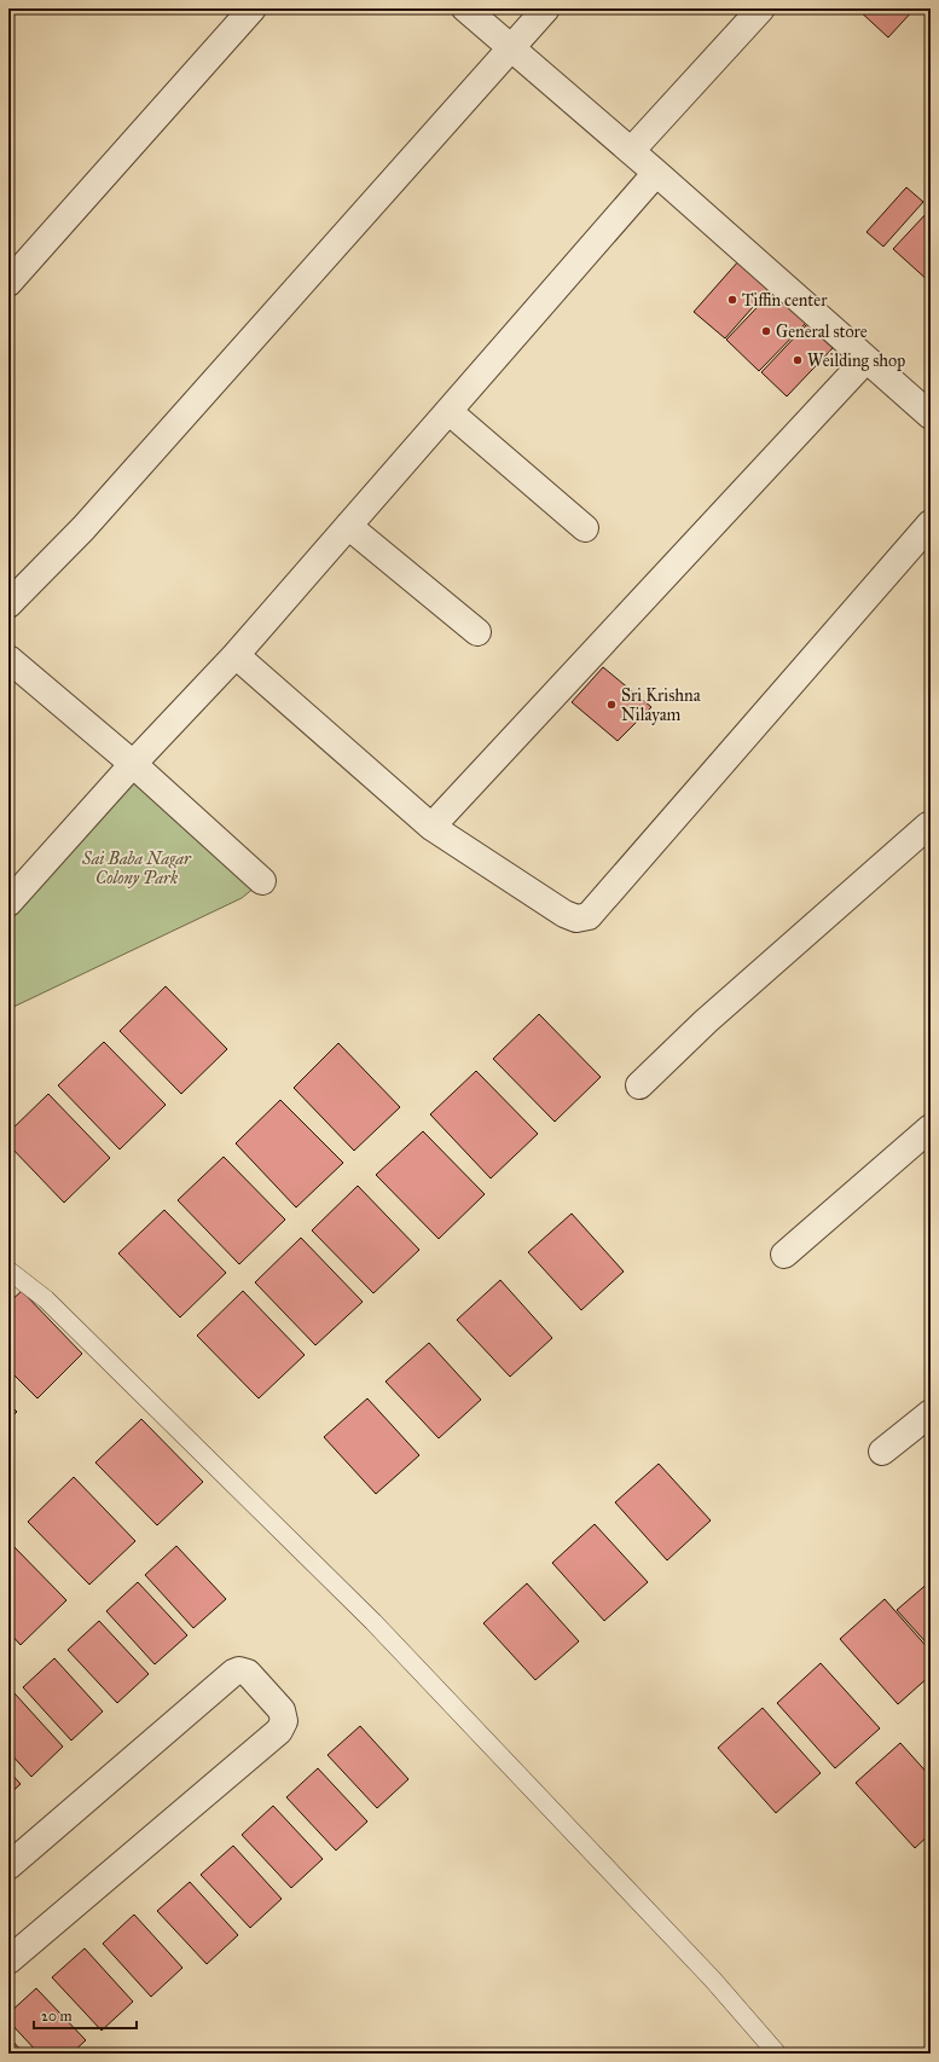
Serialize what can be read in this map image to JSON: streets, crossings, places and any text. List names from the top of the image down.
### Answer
{
  "parks": ["Sai Baba Nagar Colony Park"],
  "places": [
    "Tiffin center",
    "General store",
    "Weilding shop",
    "Sri Krishna Nilayam"
  ],
  "scale_bar": "20 m"
}
